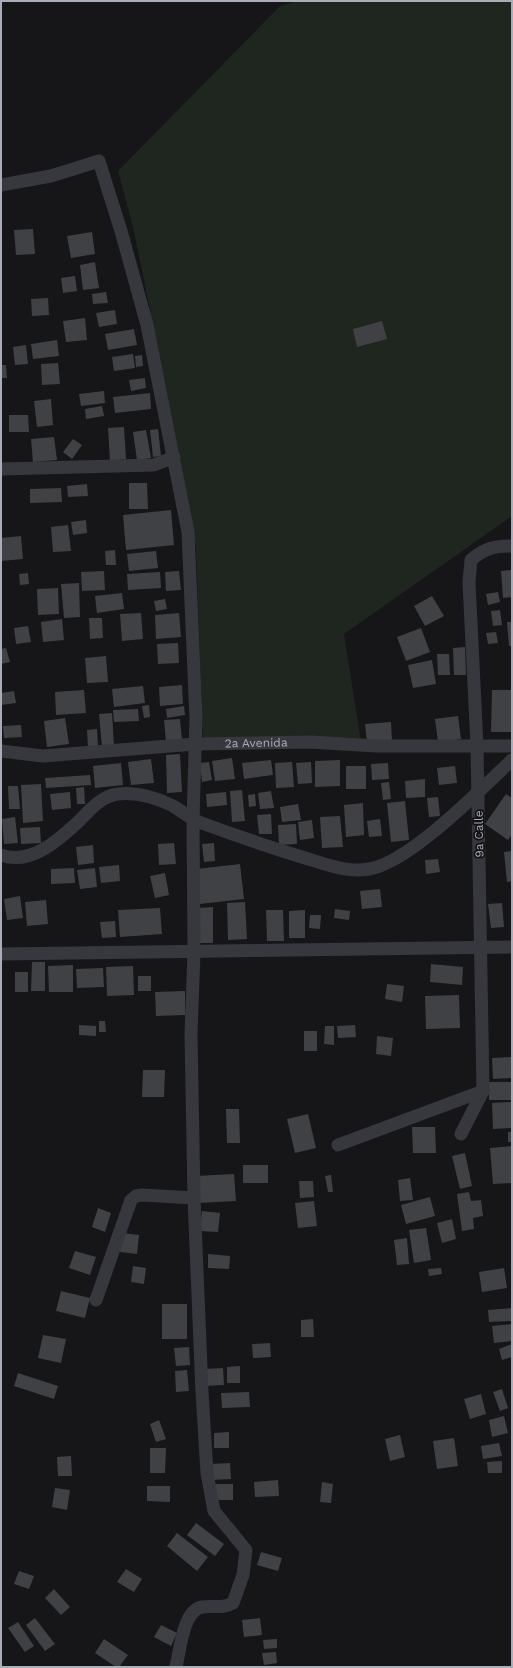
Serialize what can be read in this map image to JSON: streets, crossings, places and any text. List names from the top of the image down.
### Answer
{
  "streets": {
    "street": ["2a Avenida", "9a Calle"]
  },
  "crossings": [
    ["2a Avenida", "9a Calle"]
  ]
}
